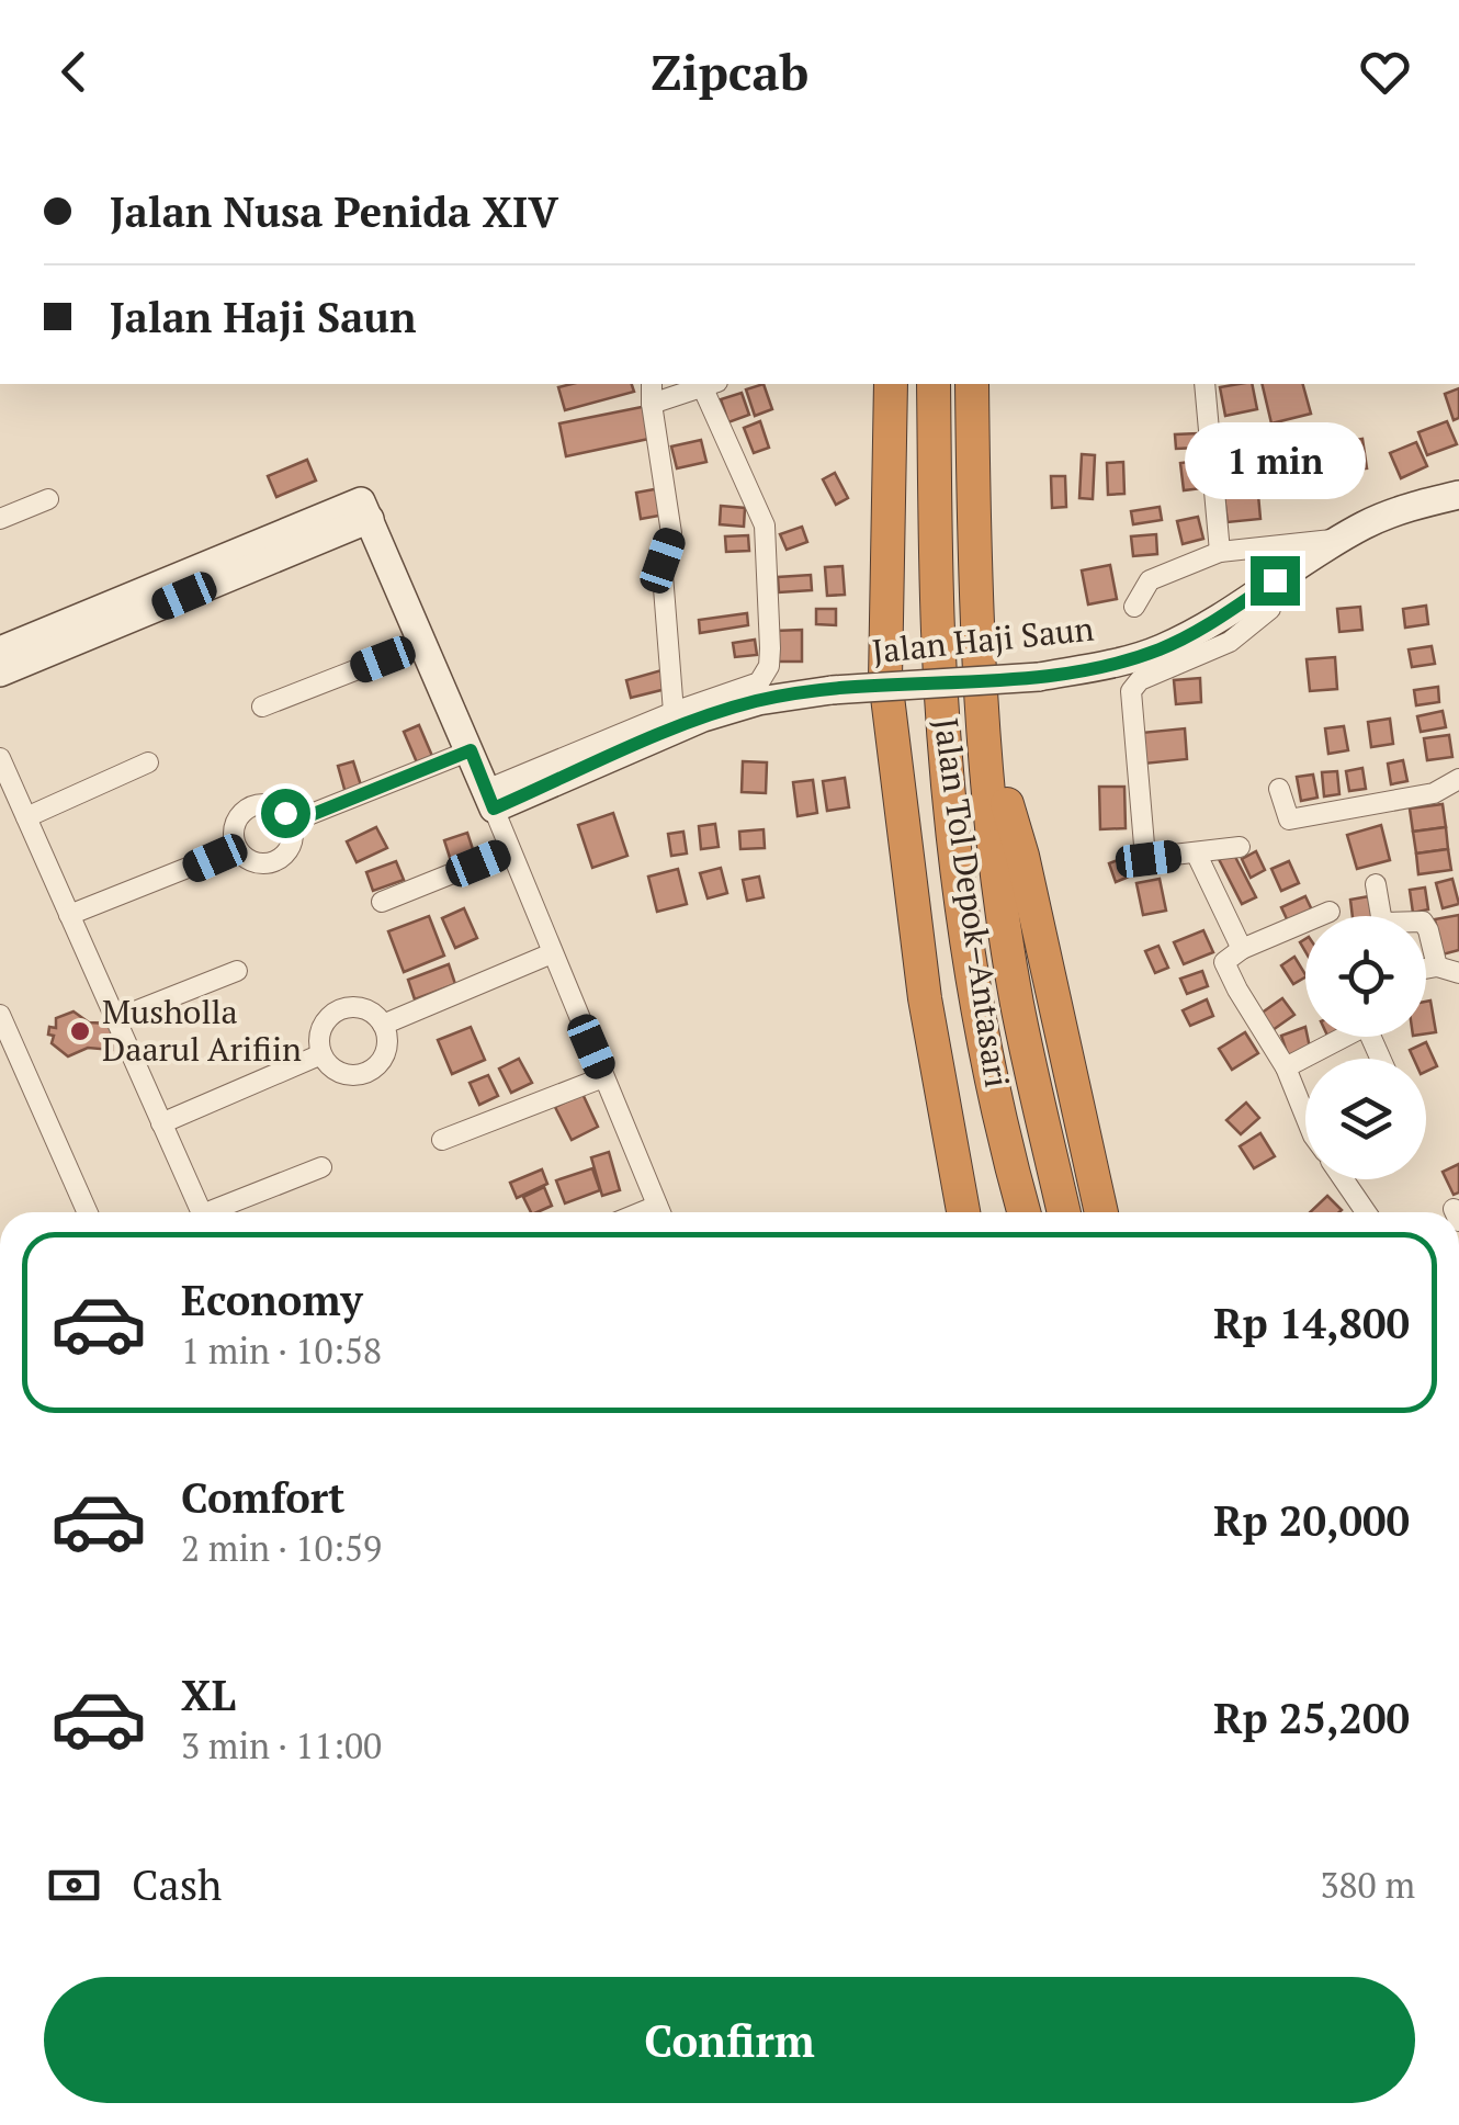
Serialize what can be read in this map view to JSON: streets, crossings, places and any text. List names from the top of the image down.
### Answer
{
  "streets": {
    "highway": ["Jalan Tol Depok–Antasari"],
    "street": ["Jalan Haji Saun"]
  },
  "places": ["Musholla Daarul Arifiin"],
  "page": {
    "header": "Zipcab",
    "banner": ["Jalan Nusa Penida XIV", "Jalan Haji Saun"],
    "bubble": "1 min",
    "list": [
      {
        "name": "Economy",
        "note": "1 min · 10:58",
        "value": "Rp 14,800"
      },
      {
        "name": "Comfort",
        "note": "2 min · 10:59",
        "value": "Rp 20,000"
      },
      {
        "name": "XL",
        "note": "3 min · 11:00",
        "value": "Rp 25,200"
      }
    ],
    "pay": ["Cash", "380 m"],
    "buttons": "Confirm"
  }
}
